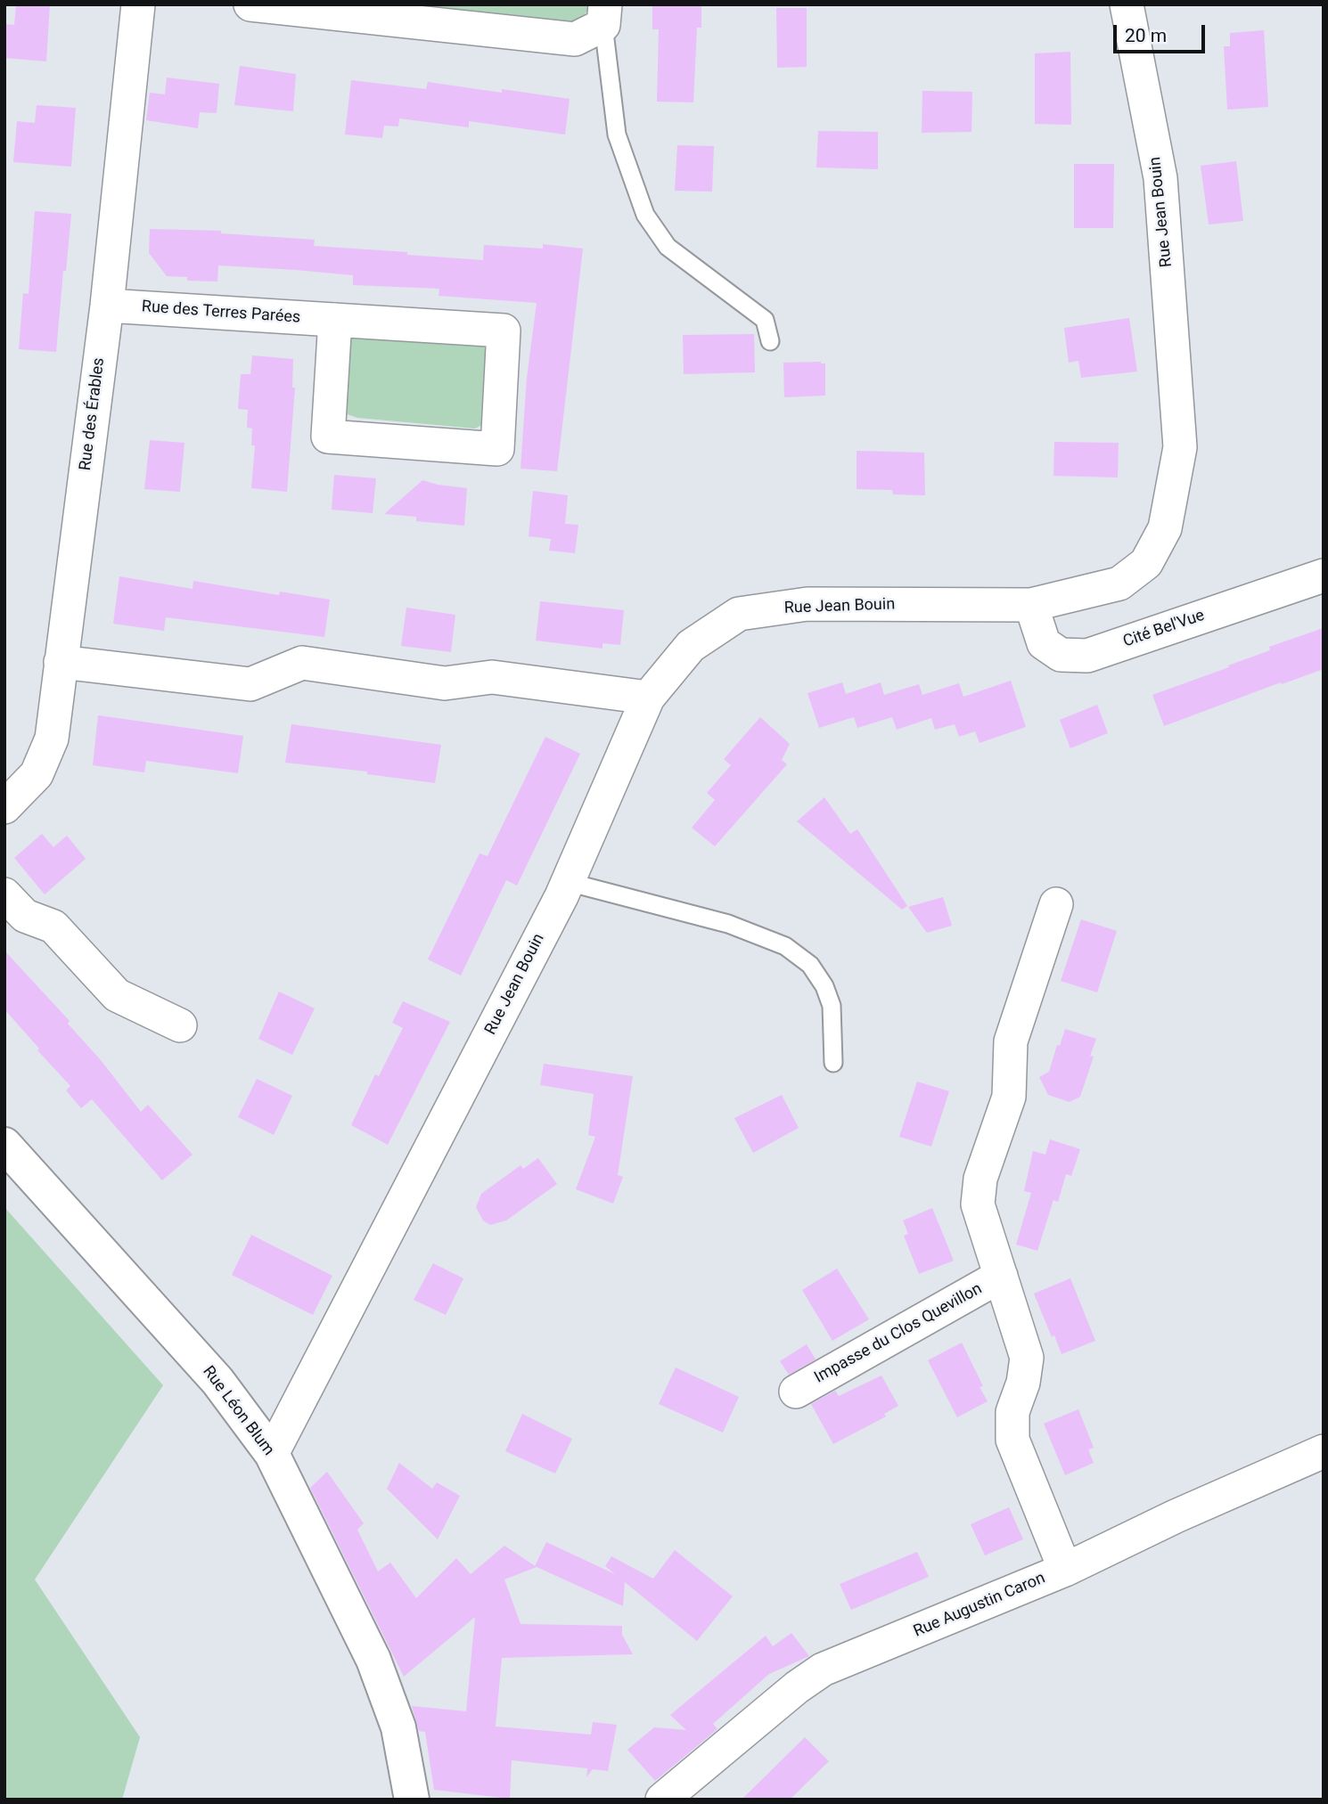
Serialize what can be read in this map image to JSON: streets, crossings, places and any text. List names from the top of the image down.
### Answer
{
  "streets": {
    "street": [
      "Rue Jean Bouin",
      "Rue des Terres Parées",
      "Rue des Érables",
      "Cité Bel'Vue",
      "Impasse du Clos Quevillon",
      "Rue Léon Blum",
      "Rue Augustin Caron"
    ]
  },
  "crossings": [
    ["Rue Jean Bouin", "Cité Bel'Vue"],
    ["Rue Jean Bouin", "Rue Léon Blum"],
    ["Rue des Terres Parées", "Rue des Érables"]
  ],
  "scale_bar": "20 m"
}
